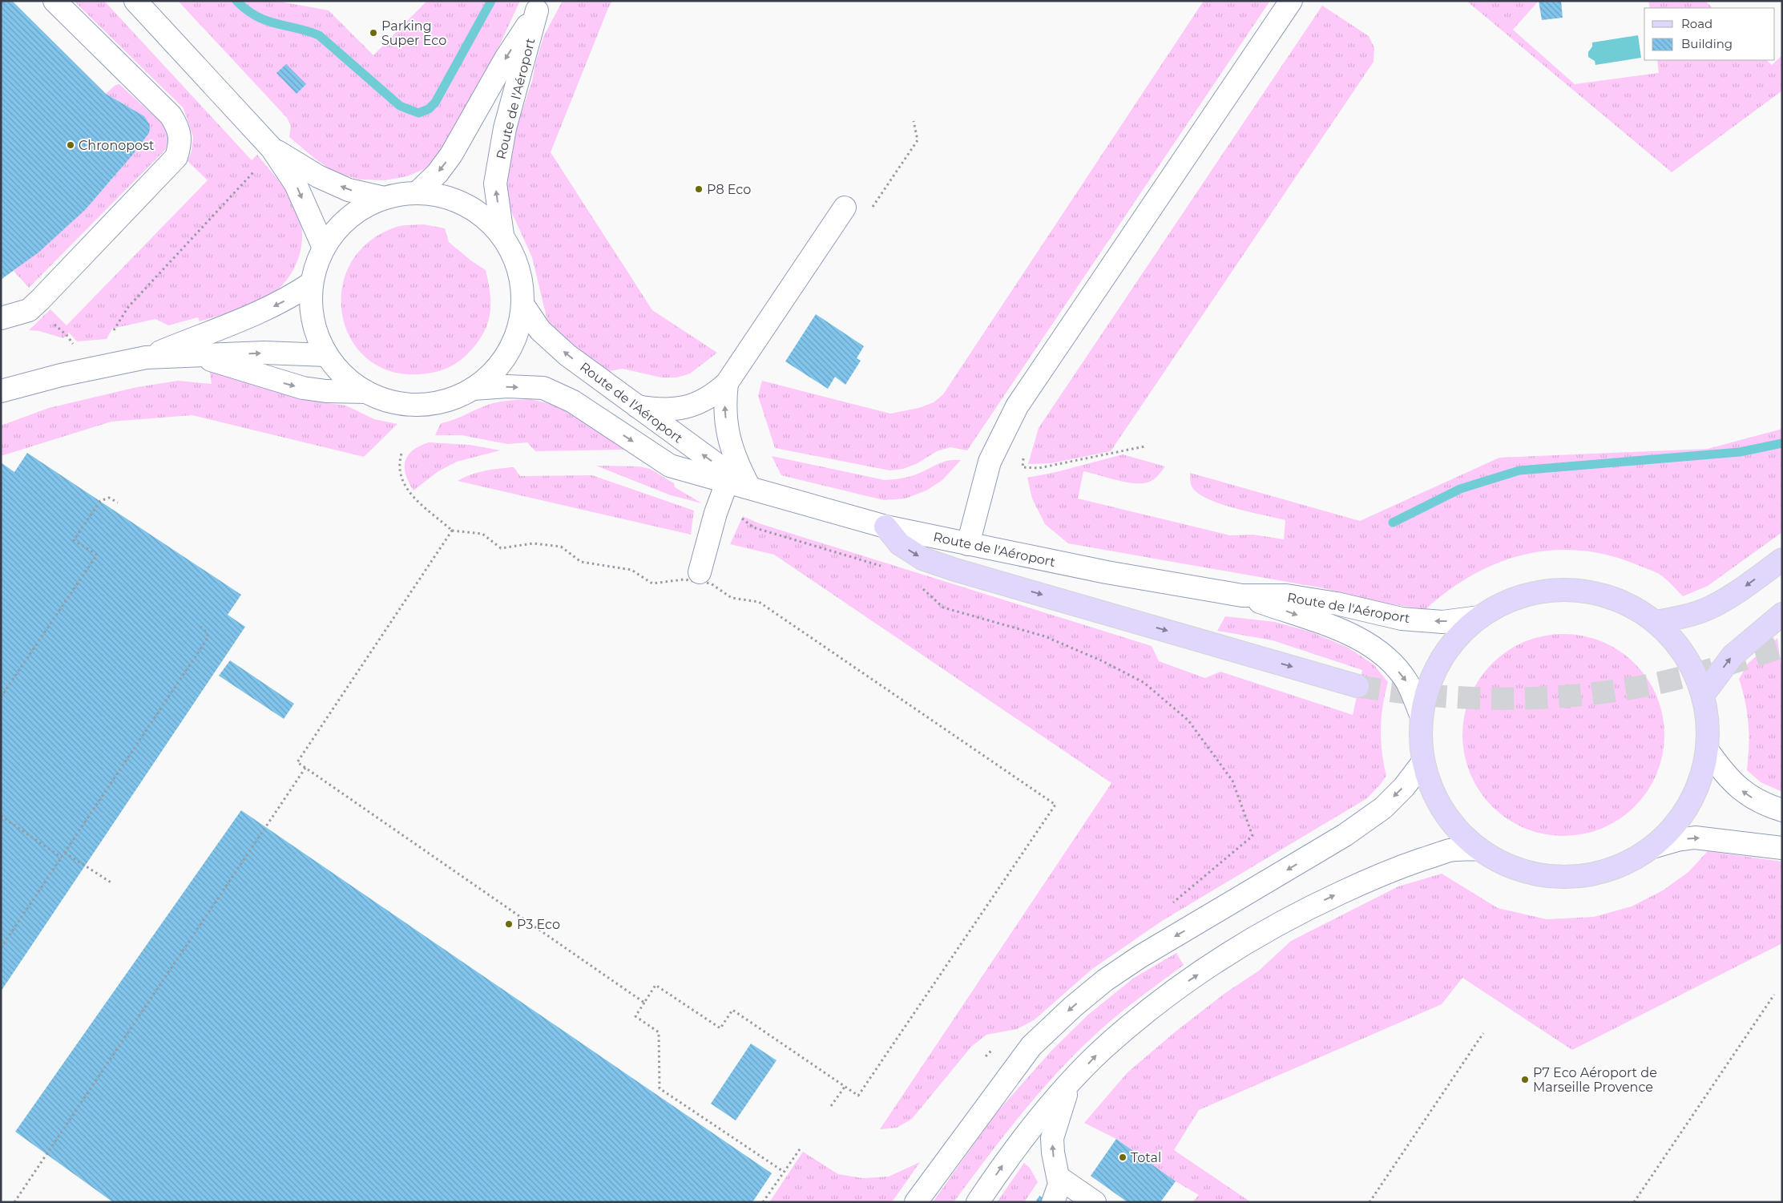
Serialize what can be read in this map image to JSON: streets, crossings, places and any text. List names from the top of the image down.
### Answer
{
  "streets": {
    "main road": ["Route de l'Aéroport"]
  },
  "places": [
    "Parking Super Eco",
    "Chronopost",
    "P8 Eco",
    "P3 Eco",
    "P7 Eco Aéroport de Marseille Provence",
    "Total"
  ],
  "legend": ["Road", "Building"]
}
